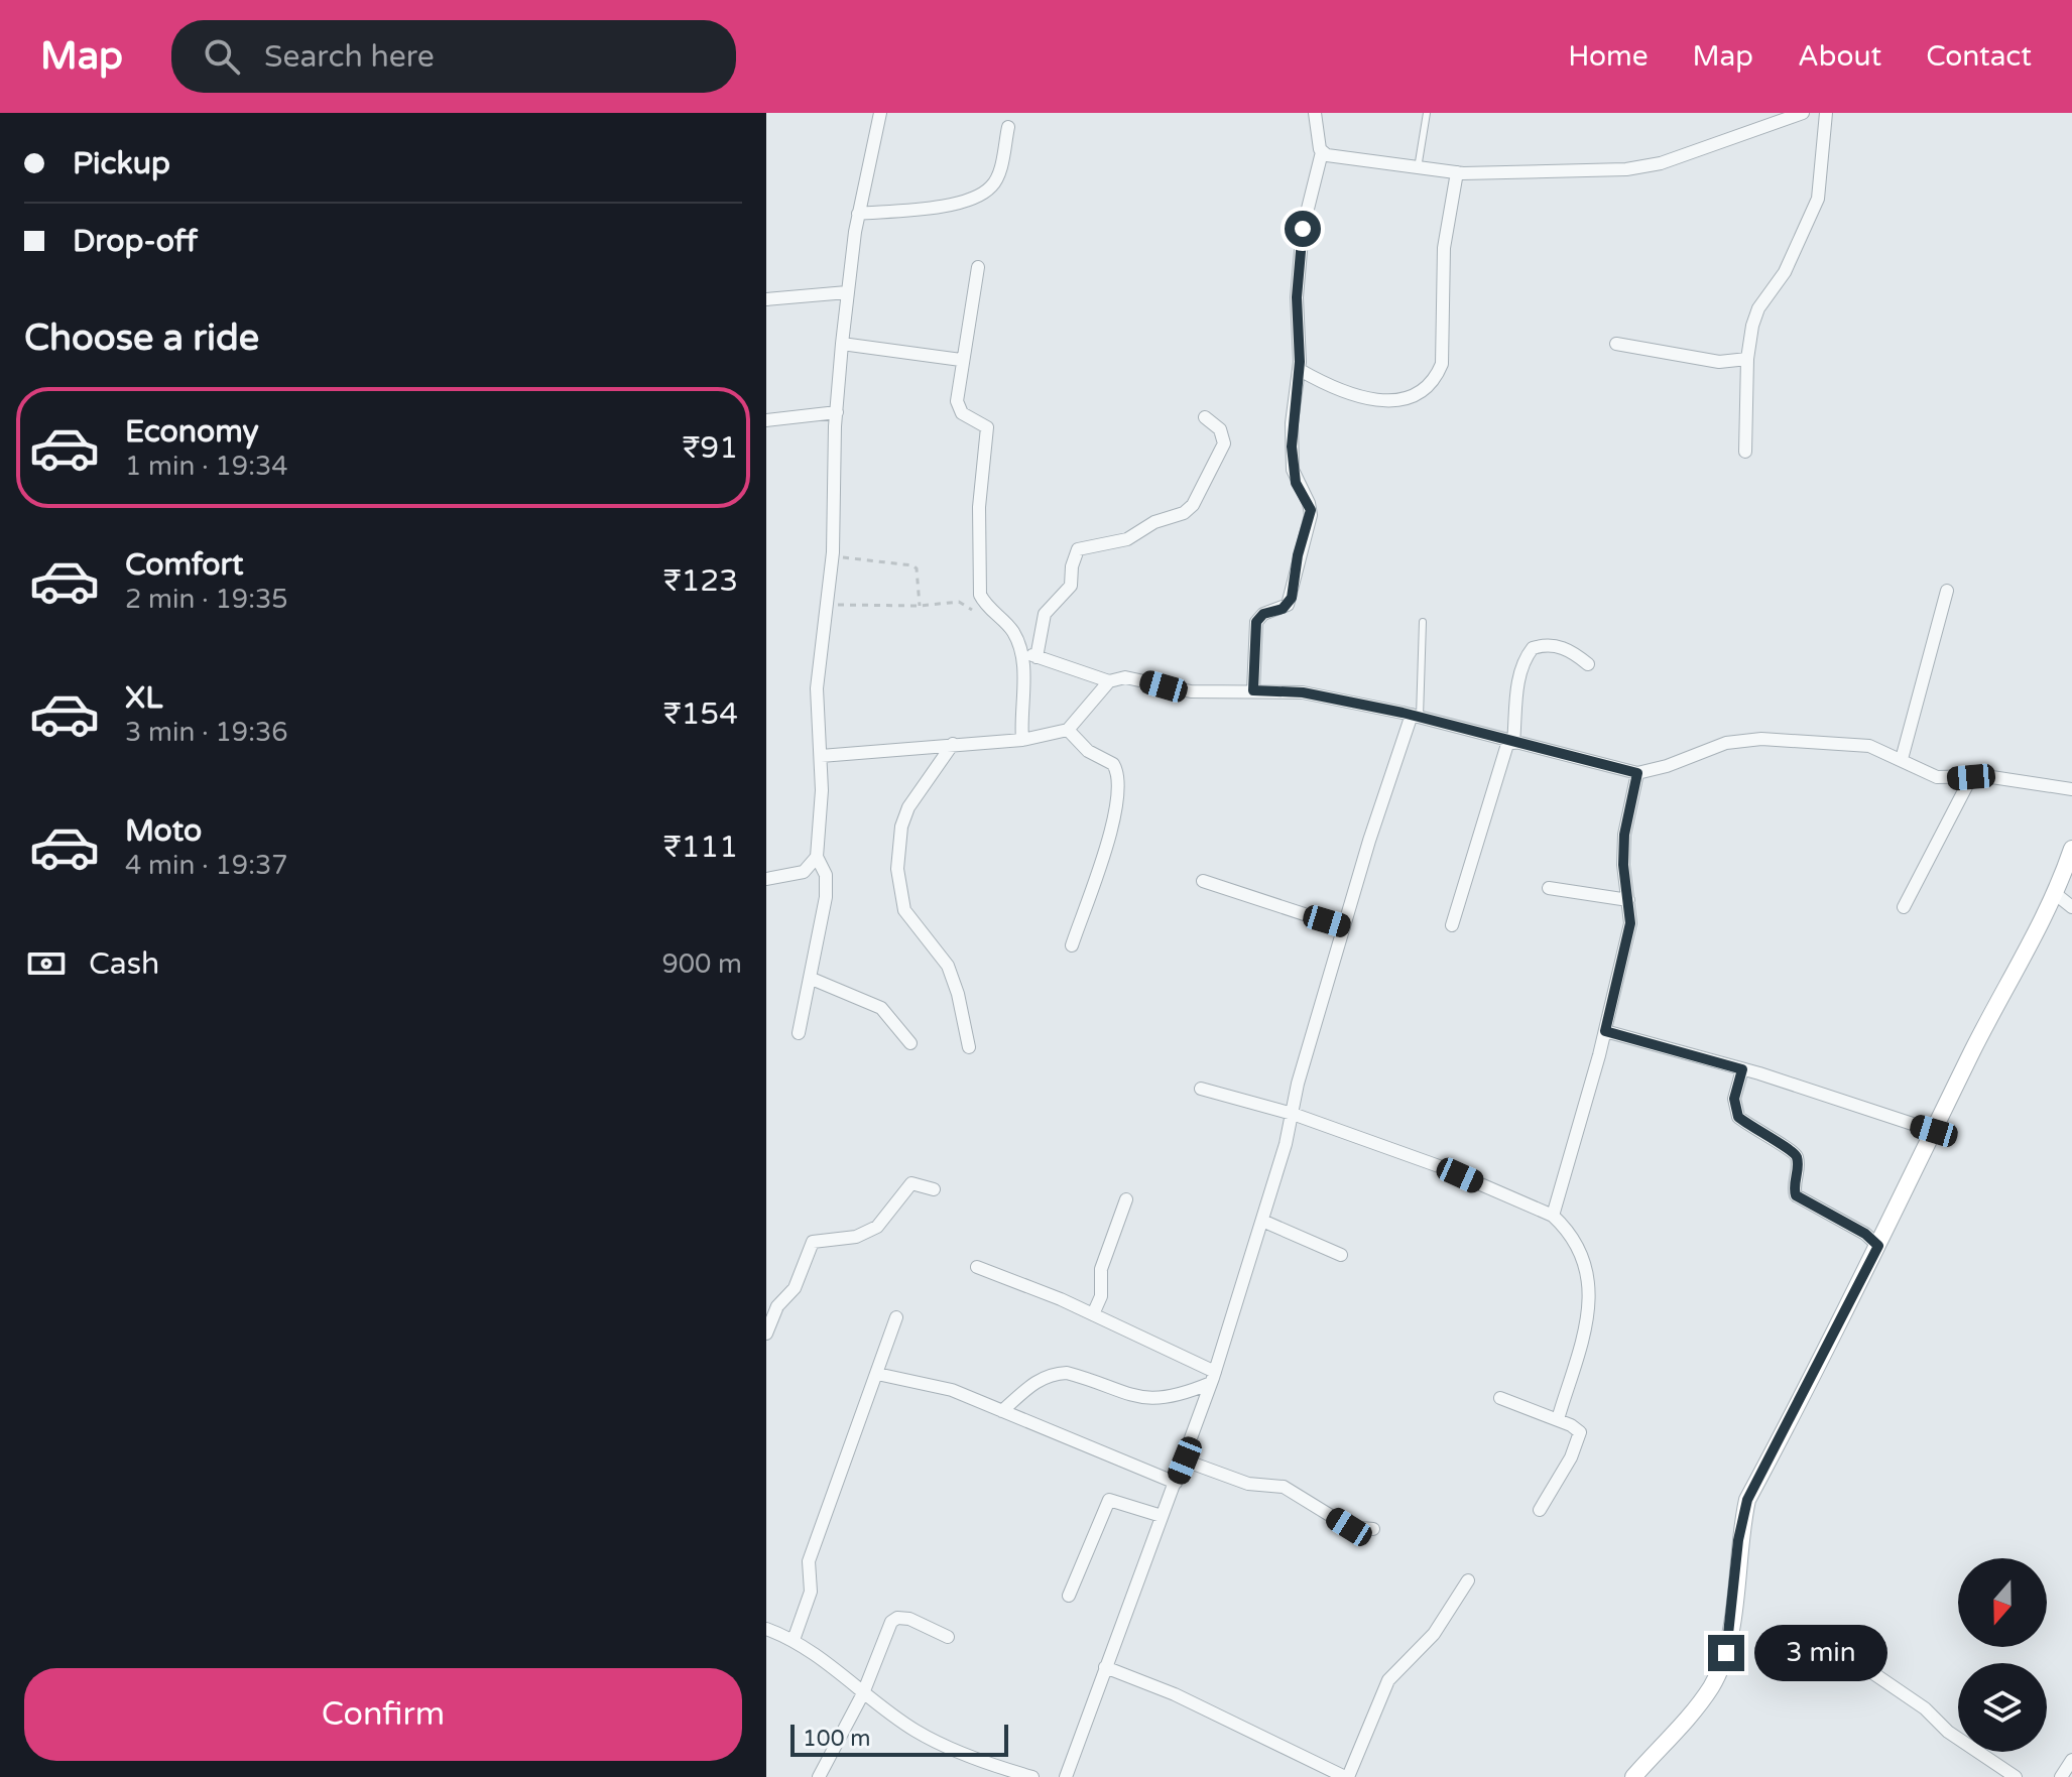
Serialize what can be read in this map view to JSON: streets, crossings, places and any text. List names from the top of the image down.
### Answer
{
  "scale_bar": "100 m",
  "north": "bottom",
  "page": {
    "header": "Map",
    "search": "Search here",
    "nav": [
      "Home",
      "Map",
      "About",
      "Contact"
    ],
    "banner": ["Pickup", "Drop-off"],
    "heading": "Choose a ride",
    "list": [
      {
        "name": "Economy",
        "note": "1 min · 19:34",
        "value": "₹91"
      },
      {
        "name": "Comfort",
        "note": "2 min · 19:35",
        "value": "₹123"
      },
      {
        "name": "XL",
        "note": "3 min · 19:36",
        "value": "₹154"
      },
      {
        "name": "Moto",
        "note": "4 min · 19:37",
        "value": "₹111"
      }
    ],
    "pay": ["Cash", "900 m"],
    "bubble": "3 min",
    "buttons": "Confirm",
    "scale": "100 m"
  }
}
